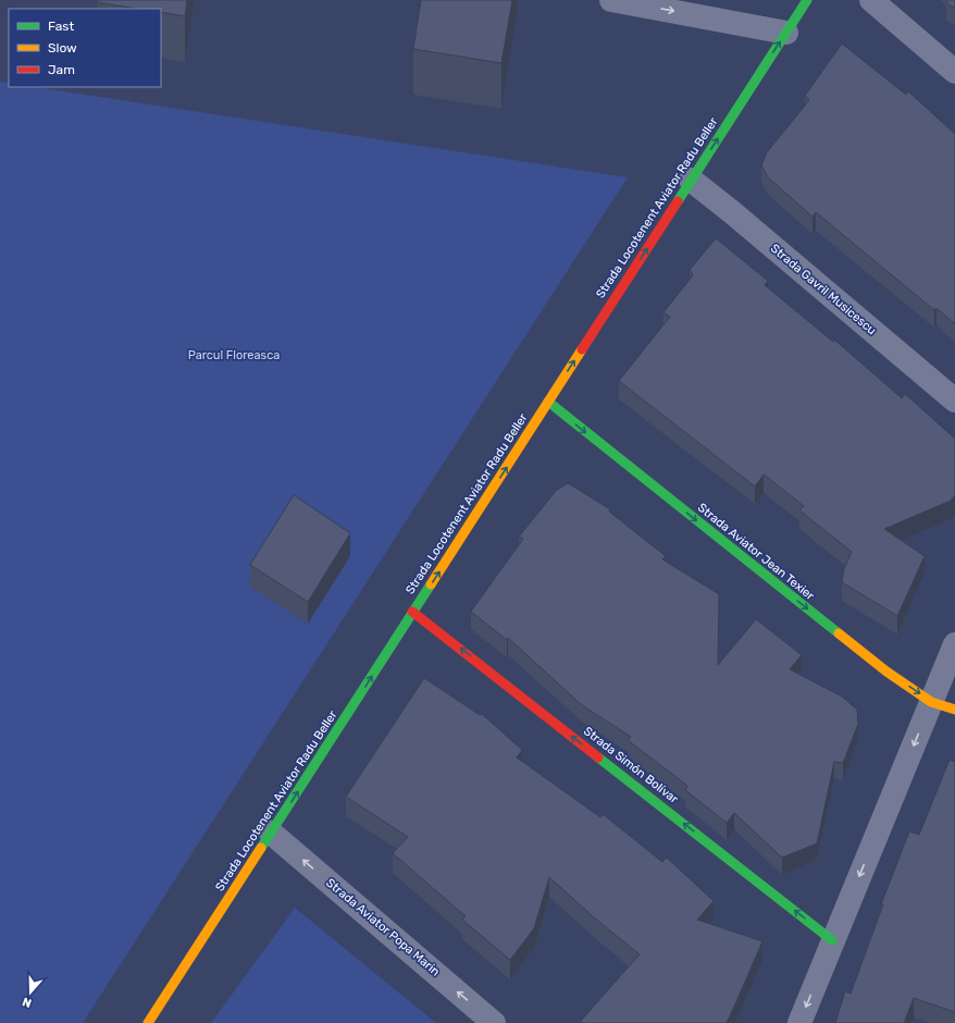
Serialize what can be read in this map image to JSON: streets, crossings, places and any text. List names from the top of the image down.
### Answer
{
  "streets": {
    "street": [
      "Strada Locotenent Aviator Radu Beller",
      "Strada Gavril Musicescu",
      "Strada Aviator Jean Texier",
      "Strada Simón Bolívar",
      "Strada Aviator Popa Marin"
    ]
  },
  "crossings": [
    ["Strada Locotenent Aviator Radu Beller", "Strada Gavril Musicescu"],
    ["Strada Locotenent Aviator Radu Beller", "Strada Aviator Jean Texier"],
    ["Strada Locotenent Aviator Radu Beller", "Strada Simón Bolívar"],
    ["Strada Locotenent Aviator Radu Beller", "Strada Aviator Popa Marin"]
  ],
  "one_way": [
    "Strada Locotenent Aviator Radu Beller",
    "Strada Aviator Jean Texier",
    "Strada Simón Bolívar",
    "Strada Aviator Popa Marin"
  ],
  "parks": ["Parcul Floreasca"],
  "legend": ["Fast", "Slow", "Jam"],
  "north": "bottom"
}
